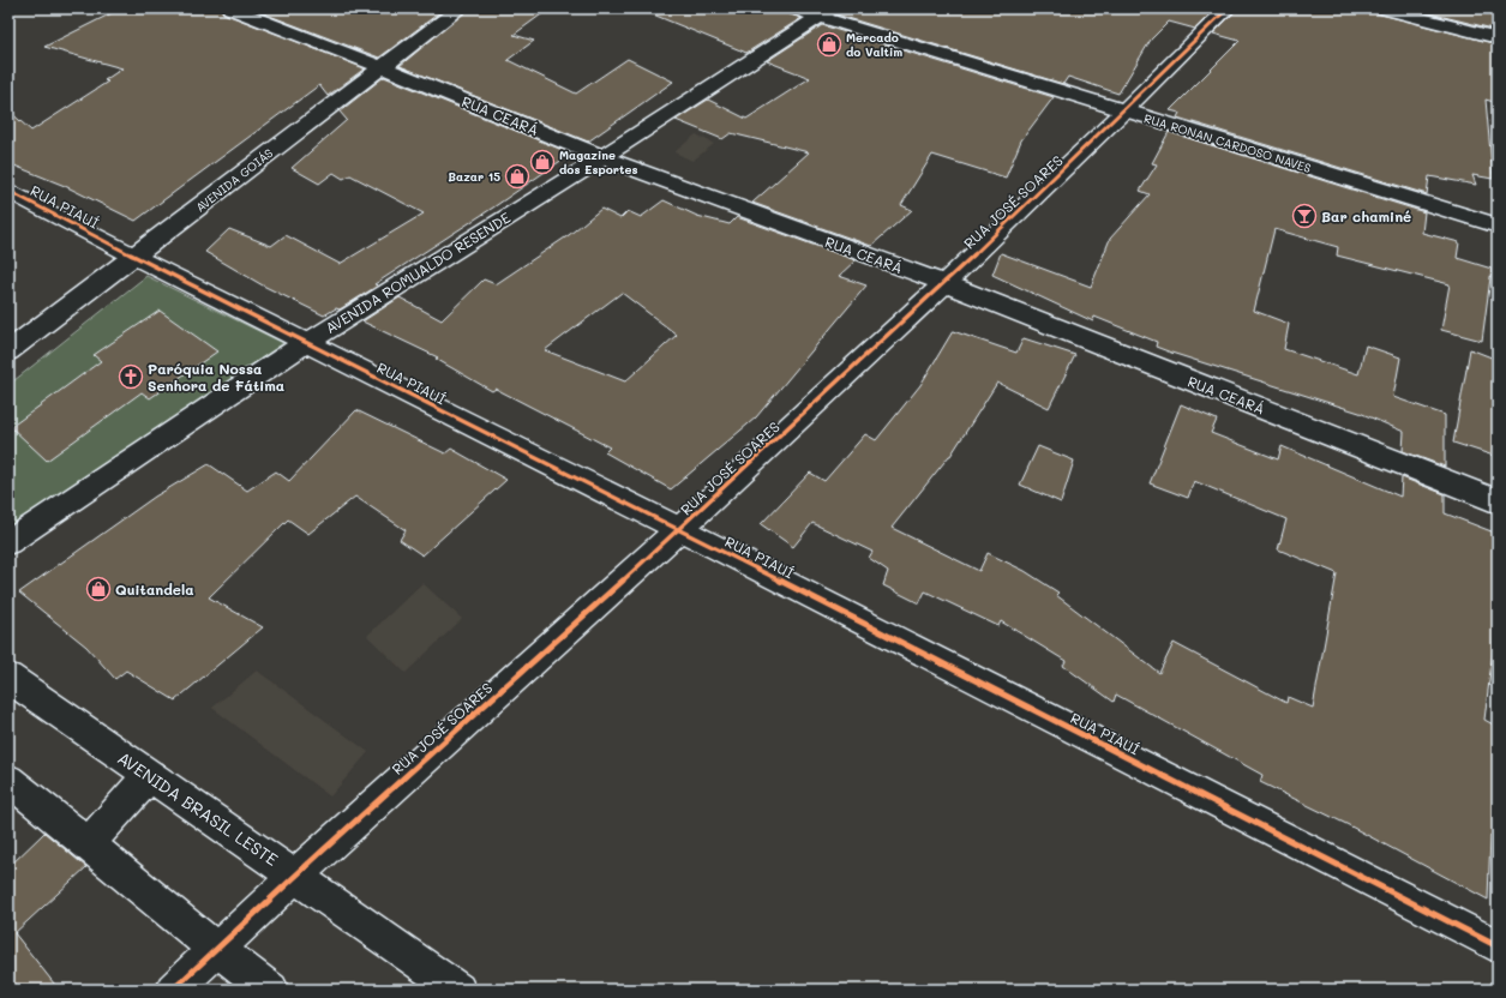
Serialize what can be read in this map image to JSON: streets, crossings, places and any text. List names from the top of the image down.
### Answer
{
  "streets": {
    "street": [
      "RUA CEARÁ",
      "RUA RONAN CARDOSO NAVES",
      "AVENIDA GOIÁS",
      "RUA JOSÉ SOARES",
      "RUA PIAUÍ",
      "AVENIDA ROMUALDO RESENDE",
      "AVENIDA BRASIL LESTE"
    ]
  },
  "crossings": [
    ["RUA CEARÁ", "AVENIDA GOIÁS"],
    ["RUA CEARÁ", "RUA JOSÉ SOARES"],
    ["RUA CEARÁ", "AVENIDA ROMUALDO RESENDE"],
    ["RUA RONAN CARDOSO NAVES", "RUA JOSÉ SOARES"],
    ["RUA RONAN CARDOSO NAVES", "AVENIDA ROMUALDO RESENDE"],
    ["AVENIDA GOIÁS", "RUA PIAUÍ"],
    ["RUA JOSÉ SOARES", "RUA PIAUÍ"],
    ["RUA JOSÉ SOARES", "AVENIDA BRASIL LESTE"],
    ["RUA PIAUÍ", "AVENIDA ROMUALDO RESENDE"]
  ],
  "places": {
    "shop": [
      "Mercado do Valtim",
      "Magazine dos Esportes",
      "Bazar 15",
      "Quitandela"
    ],
    "bar": ["Bar chaminé"],
    "church": ["Paróquia Nossa Senhora de Fátima"]
  }
}
